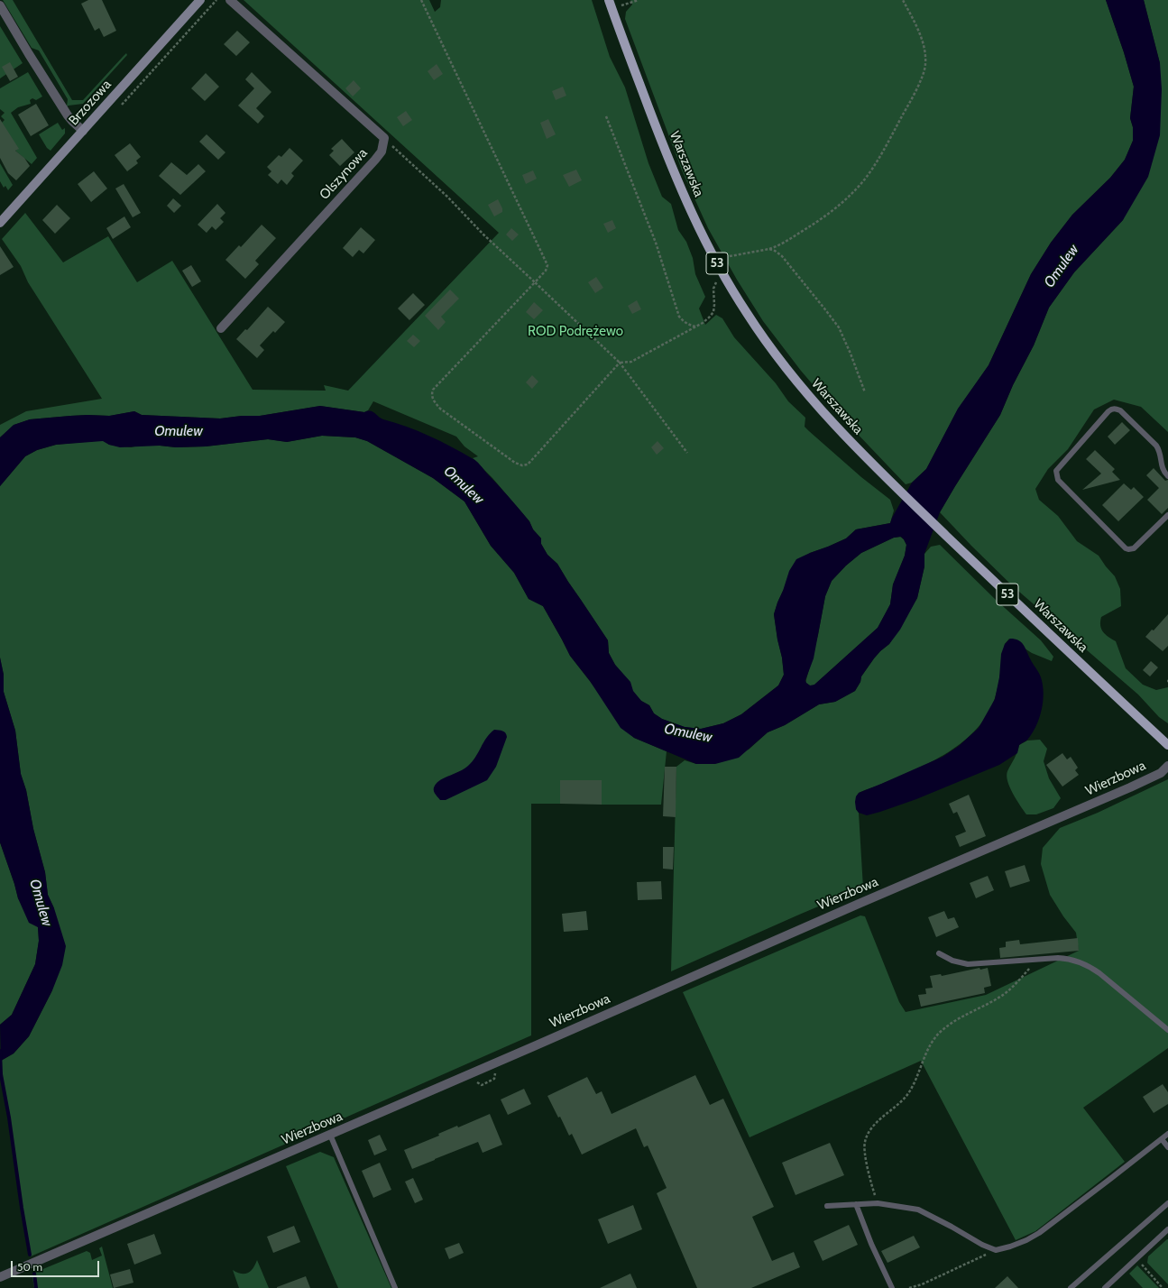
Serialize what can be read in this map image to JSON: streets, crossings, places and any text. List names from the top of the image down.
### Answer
{
  "streets": {
    "main road": ["Brzozowa", "Warszawska", "53"],
    "street": ["Olszynowa", "Wierzbowa"]
  },
  "water": ["Omulew"],
  "parks": ["ROD Podrężewo"],
  "scale_bar": "50 m"
}
